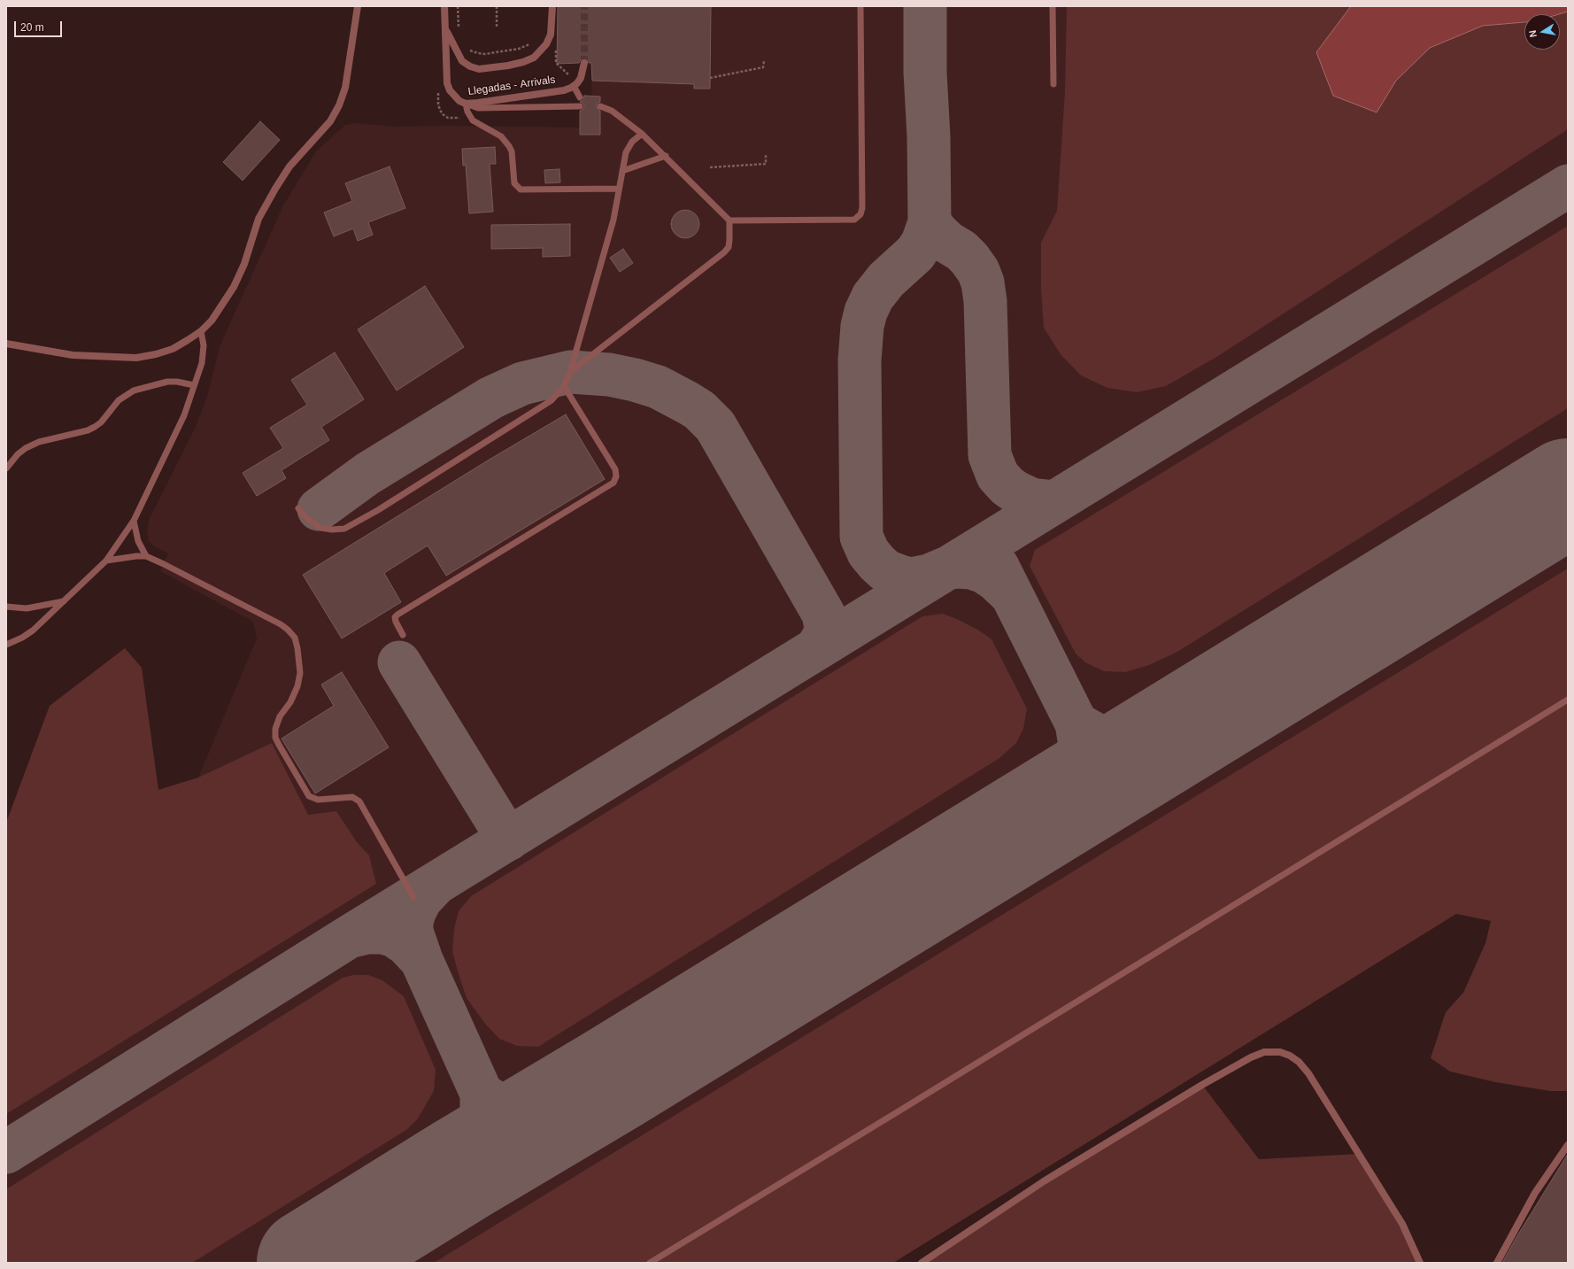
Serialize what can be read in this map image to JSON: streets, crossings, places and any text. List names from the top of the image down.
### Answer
{
  "streets": {
    "street": ["Llegadas - Arrivals"]
  },
  "scale_bar": "20 m",
  "north": "left"
}
